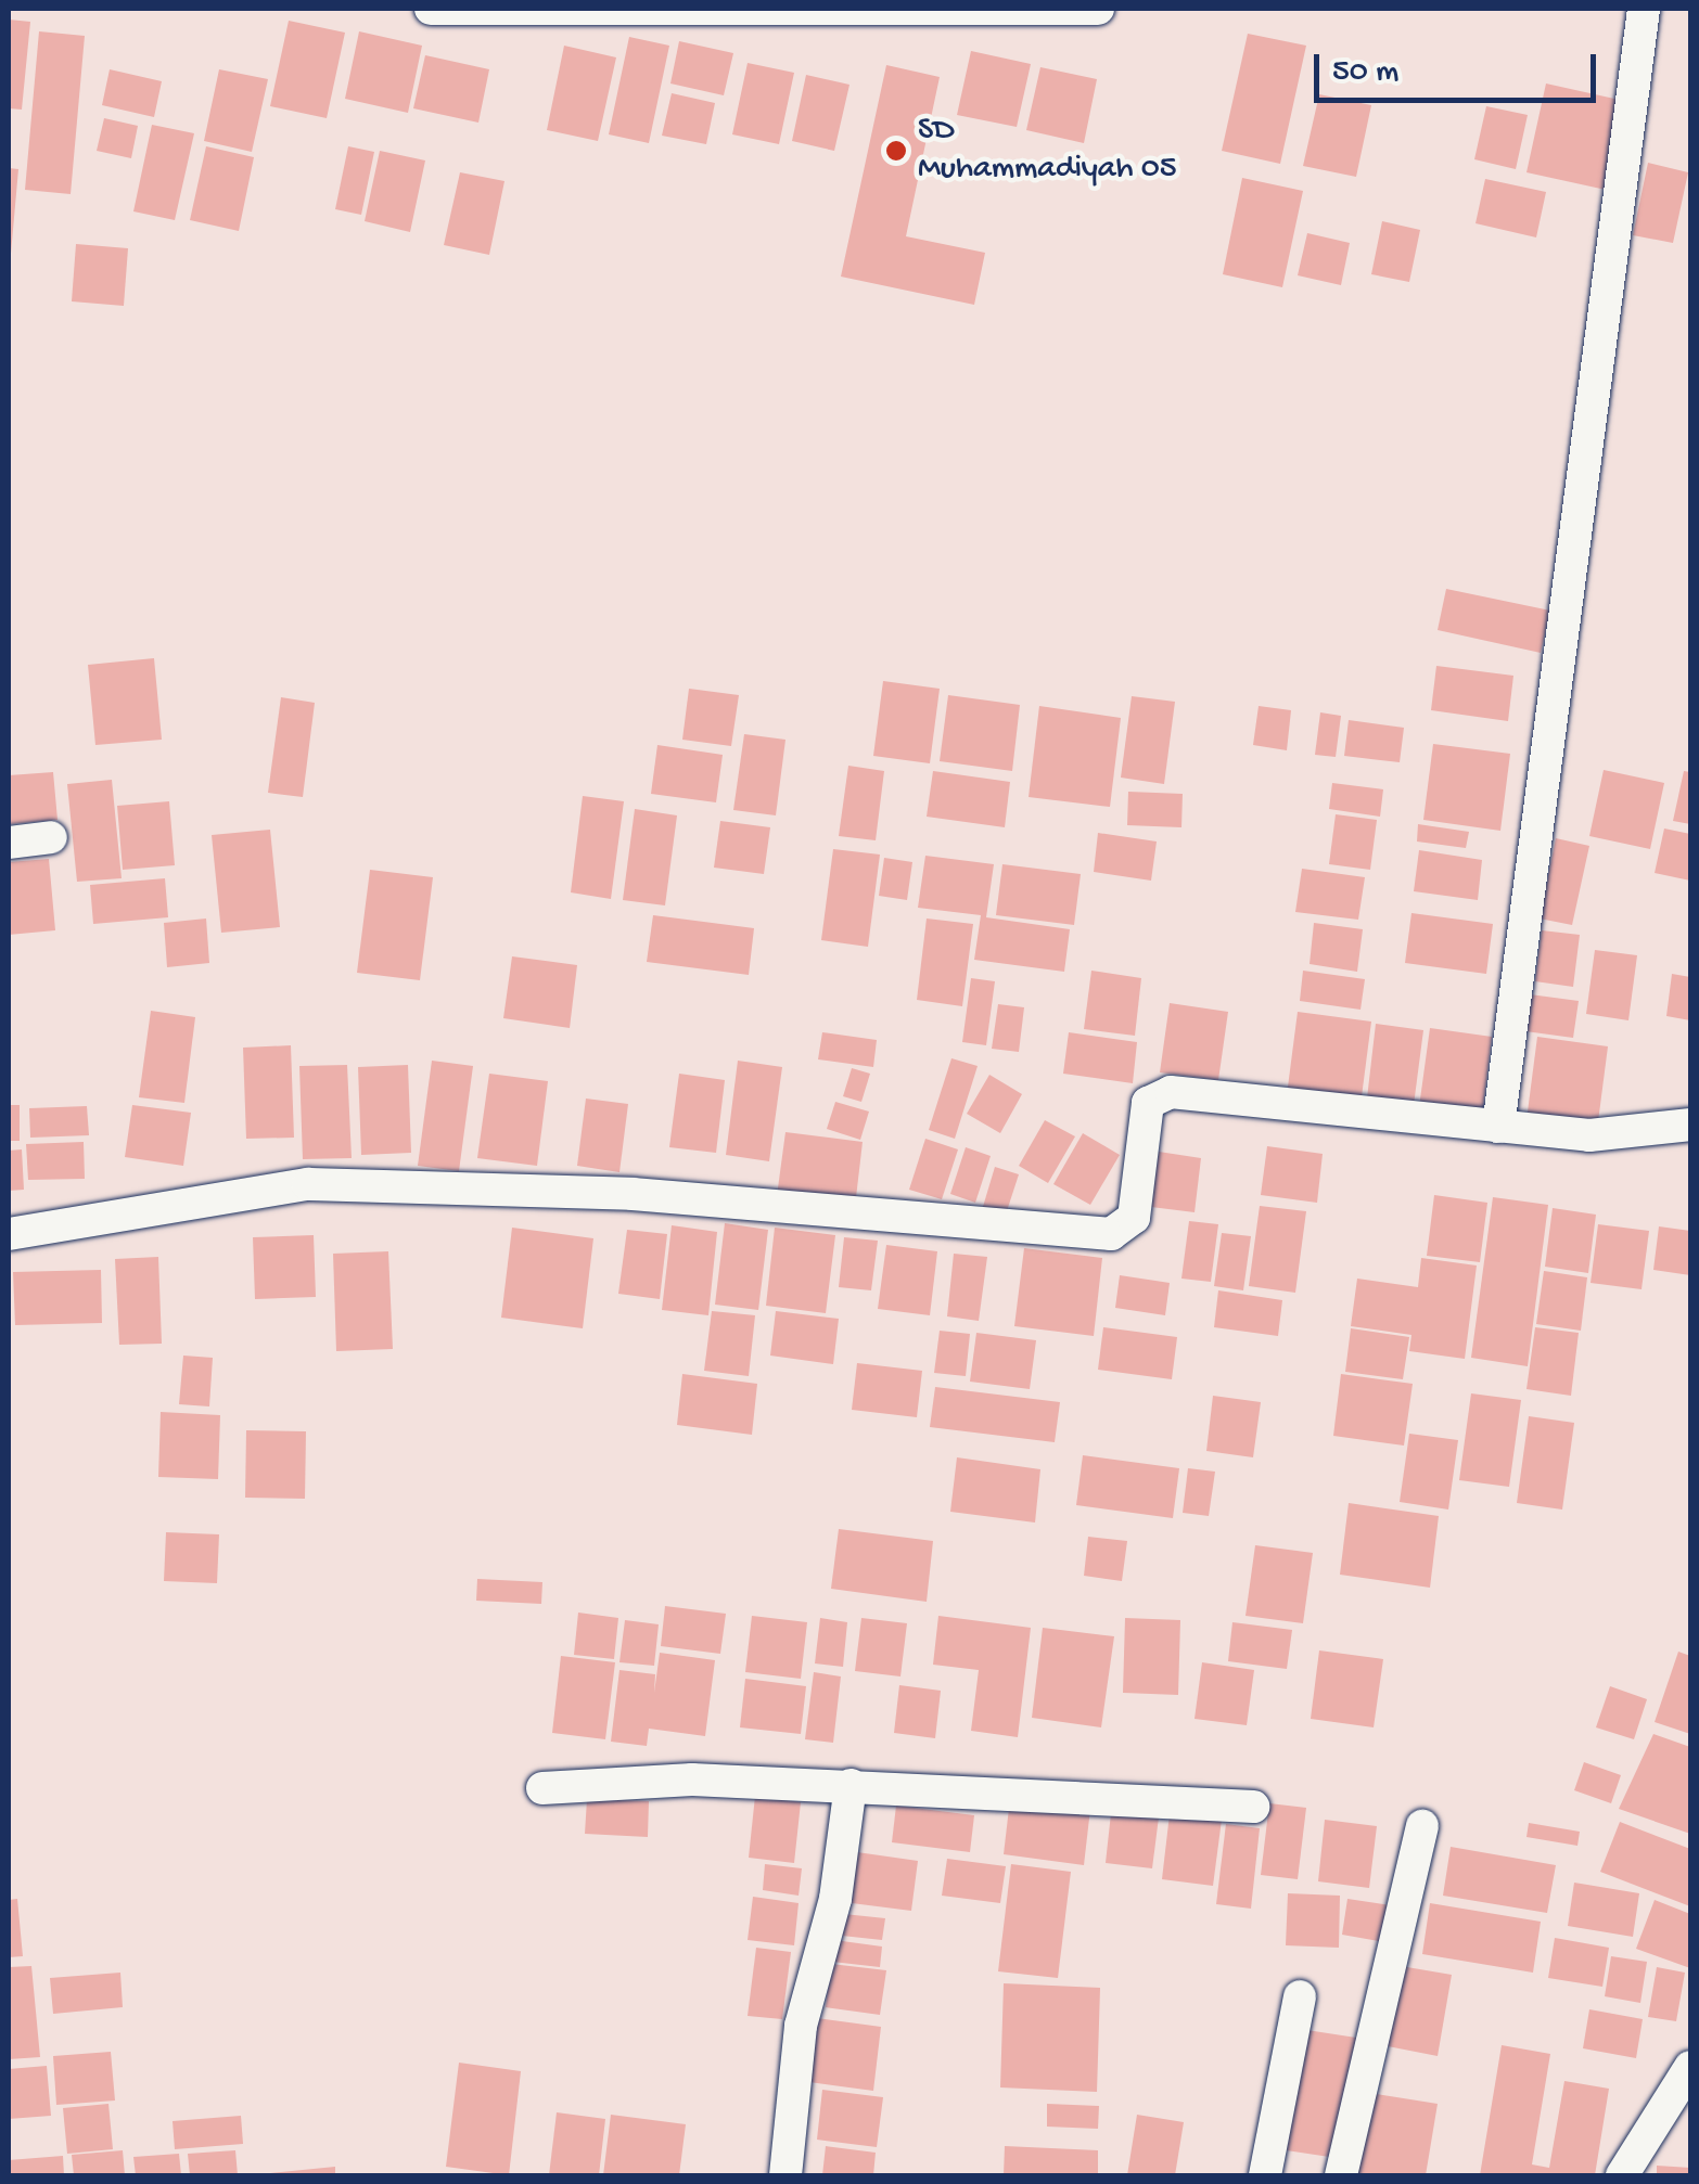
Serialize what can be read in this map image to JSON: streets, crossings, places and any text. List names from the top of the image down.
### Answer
{
  "places": ["SD Muhammadiyah 05"],
  "scale_bar": "50 m"
}
